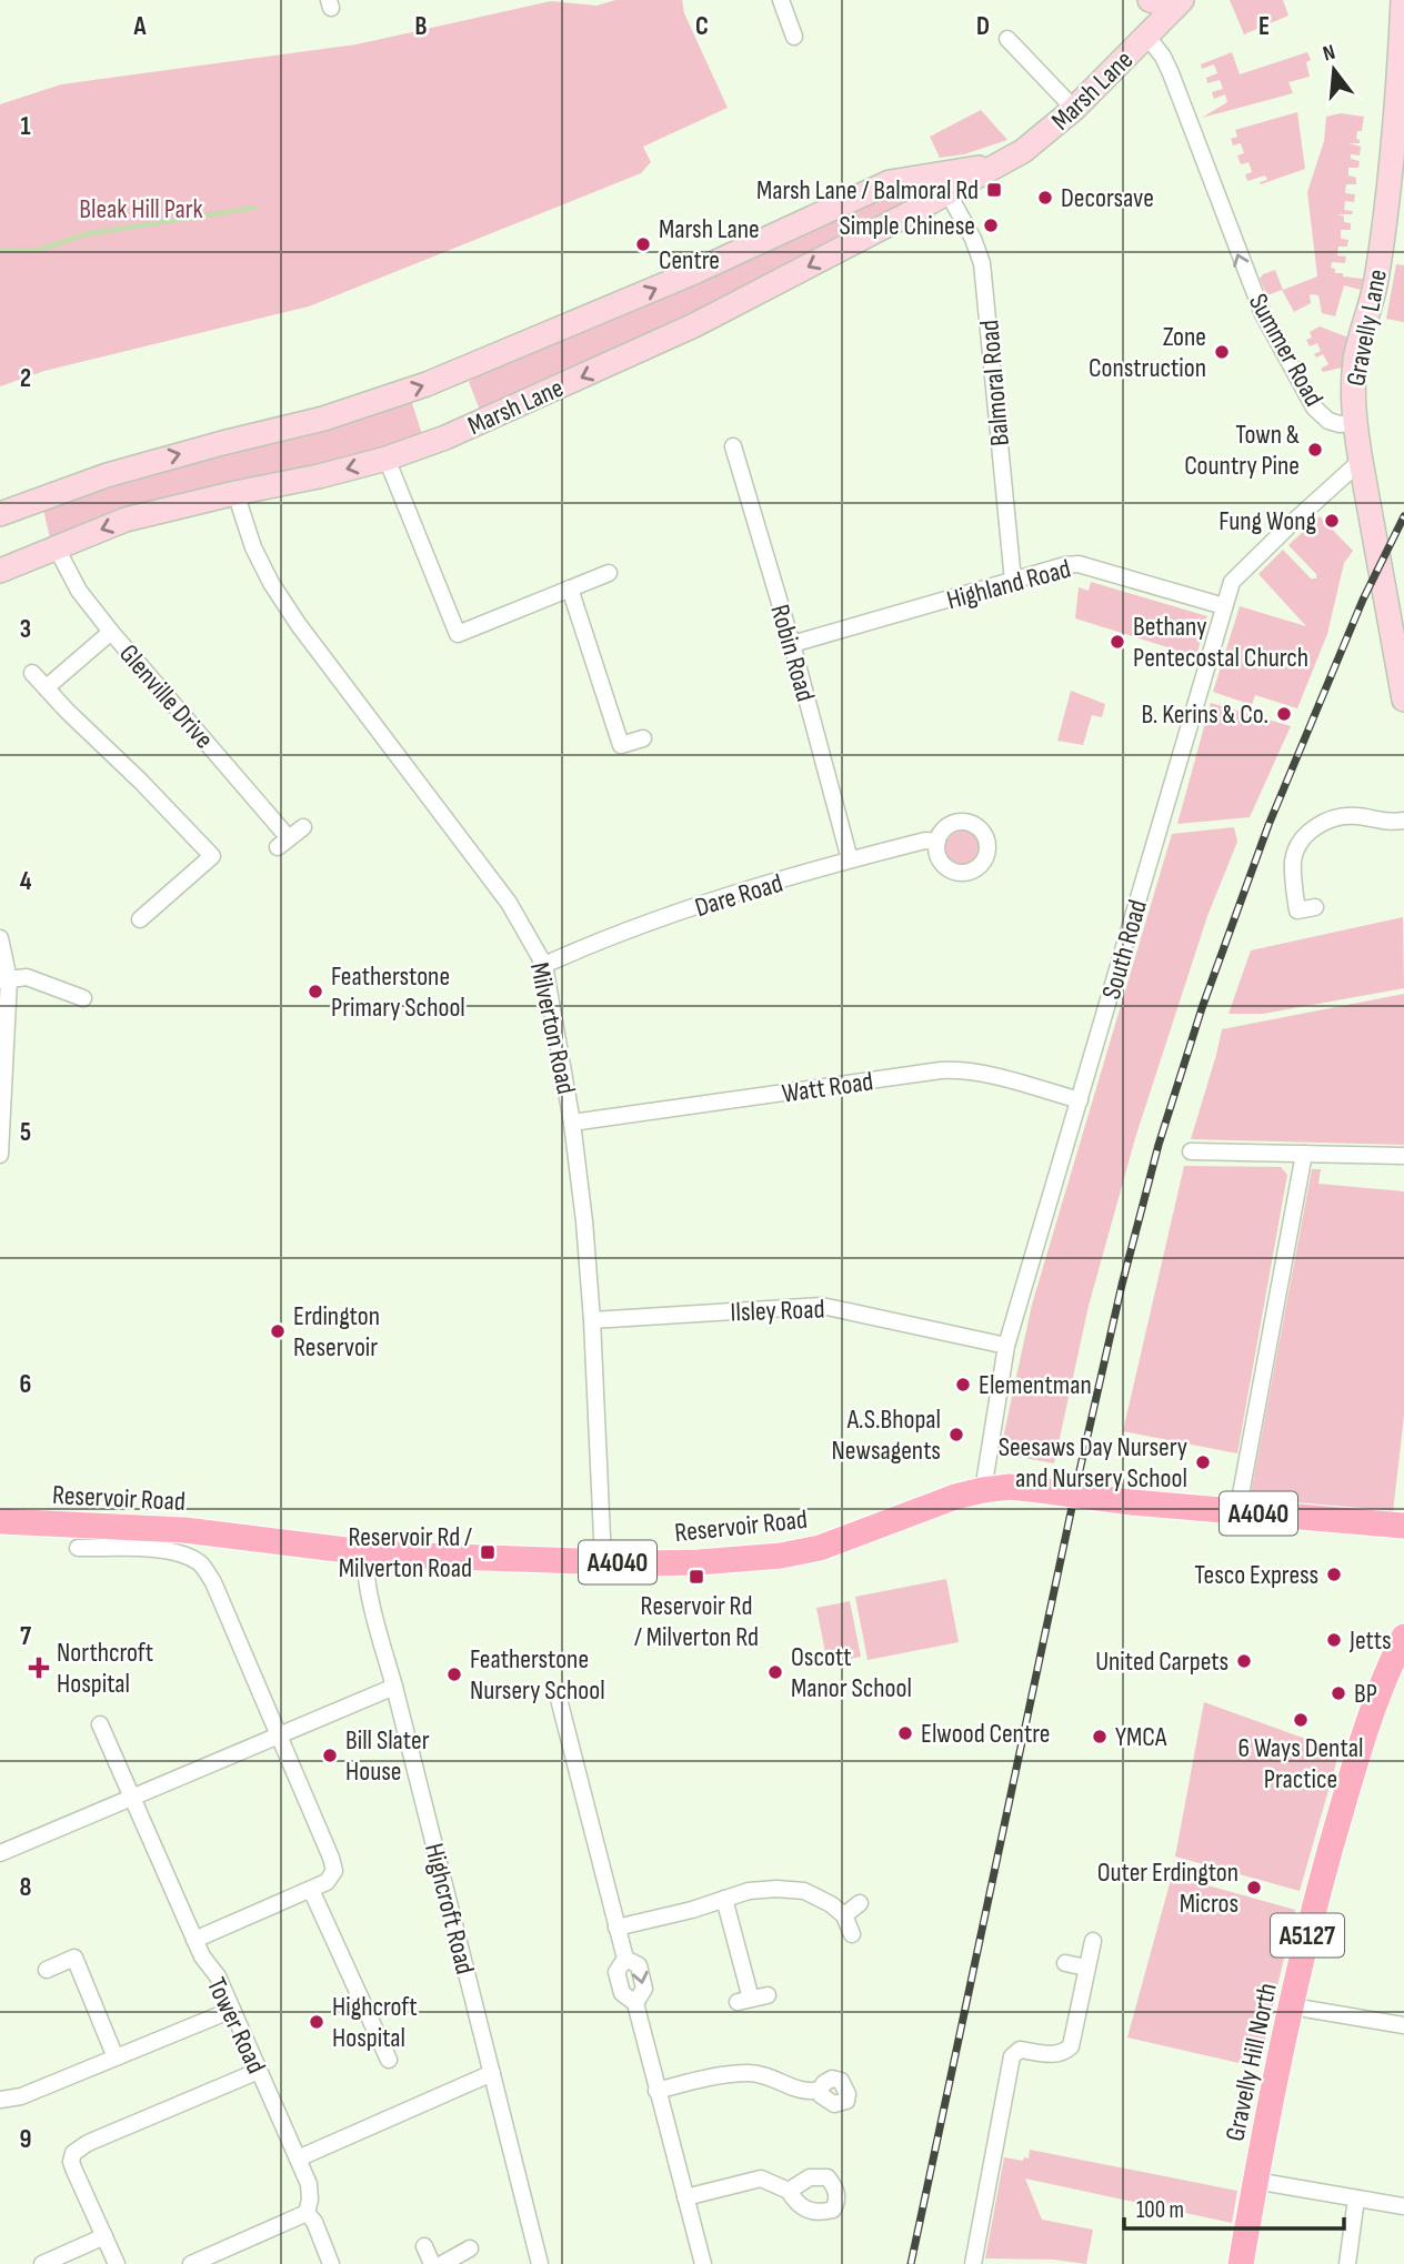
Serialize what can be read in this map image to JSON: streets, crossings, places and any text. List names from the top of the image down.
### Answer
{
  "streets": {
    "main road": [
      "Marsh Lane",
      "Gravelly Lane",
      "Summer Road",
      "Reservoir Road",
      "A4040",
      "A5127",
      "Gravelly Hill North"
    ],
    "street": [
      "Balmoral Road",
      "Highland Road",
      "Robin Road",
      "Glenville Drive",
      "Dare Road",
      "South Road",
      "Milverton Road",
      "Watt Road",
      "Ilsley Road",
      "Highcroft Road",
      "Tower Road"
    ]
  },
  "crossings": [
    ["Marsh Lane", "Summer Road"],
    ["Marsh Lane", "Balmoral Road"],
    ["Marsh Lane", "Glenville Drive"],
    ["Marsh Lane", "Milverton Road"],
    ["Gravelly Lane", "Summer Road"],
    ["Summer Road", "South Road"],
    ["Balmoral Road", "Highland Road"],
    ["Highland Road", "Robin Road"],
    ["Highland Road", "South Road"],
    ["Robin Road", "Dare Road"],
    ["Dare Road", "Milverton Road"],
    ["South Road", "Watt Road"],
    ["South Road", "Ilsley Road"],
    ["South Road", "Reservoir Road"],
    ["Milverton Road", "Watt Road"],
    ["Milverton Road", "Ilsley Road"],
    ["Milverton Road", "Reservoir Road"],
    ["Reservoir Road", "Highcroft Road"]
  ],
  "one_way": ["Summer Road"],
  "parks": ["Bleak Hill Park"],
  "places": {
    "transit": ["Marsh Lane / Balmoral Rd", "Reservoir Rd / Milverton Road", "Reservoir Rd / Milverton Rd"],
    "other": [
      "Decorsave",
      "Simple Chinese",
      "Marsh Lane Centre",
      "Zone Construction",
      "Town & Country Pine",
      "Fung Wong",
      "Bethany Pentecostal Church",
      "B. Kerins & Co.",
      "Featherstone Primary School",
      "Erdington Reservoir",
      "Elementman",
      "A.S.Bhopal Newsagents",
      "Seesaws Day Nursery and Nursery School",
      "Tesco Express",
      "Jetts",
      "United Carpets",
      "Oscott Manor School",
      "Featherstone Nursery School",
      "BP",
      "6 Ways Dental Practice",
      "Elwood Centre",
      "YMCA",
      "Bill Slater House",
      "Outer Erdington Micros",
      "Highcroft Hospital"
    ],
    "health": ["Northcroft Hospital"]
  },
  "scale_bar": "100 m",
  "north": "top",
  "grid": {
    "columns": [
      "A",
      "B",
      "C",
      "D",
      "E"
    ],
    "rows": [
      "1",
      "2",
      "3",
      "4",
      "5",
      "6",
      "7",
      "8",
      "9"
    ]
  }
}
